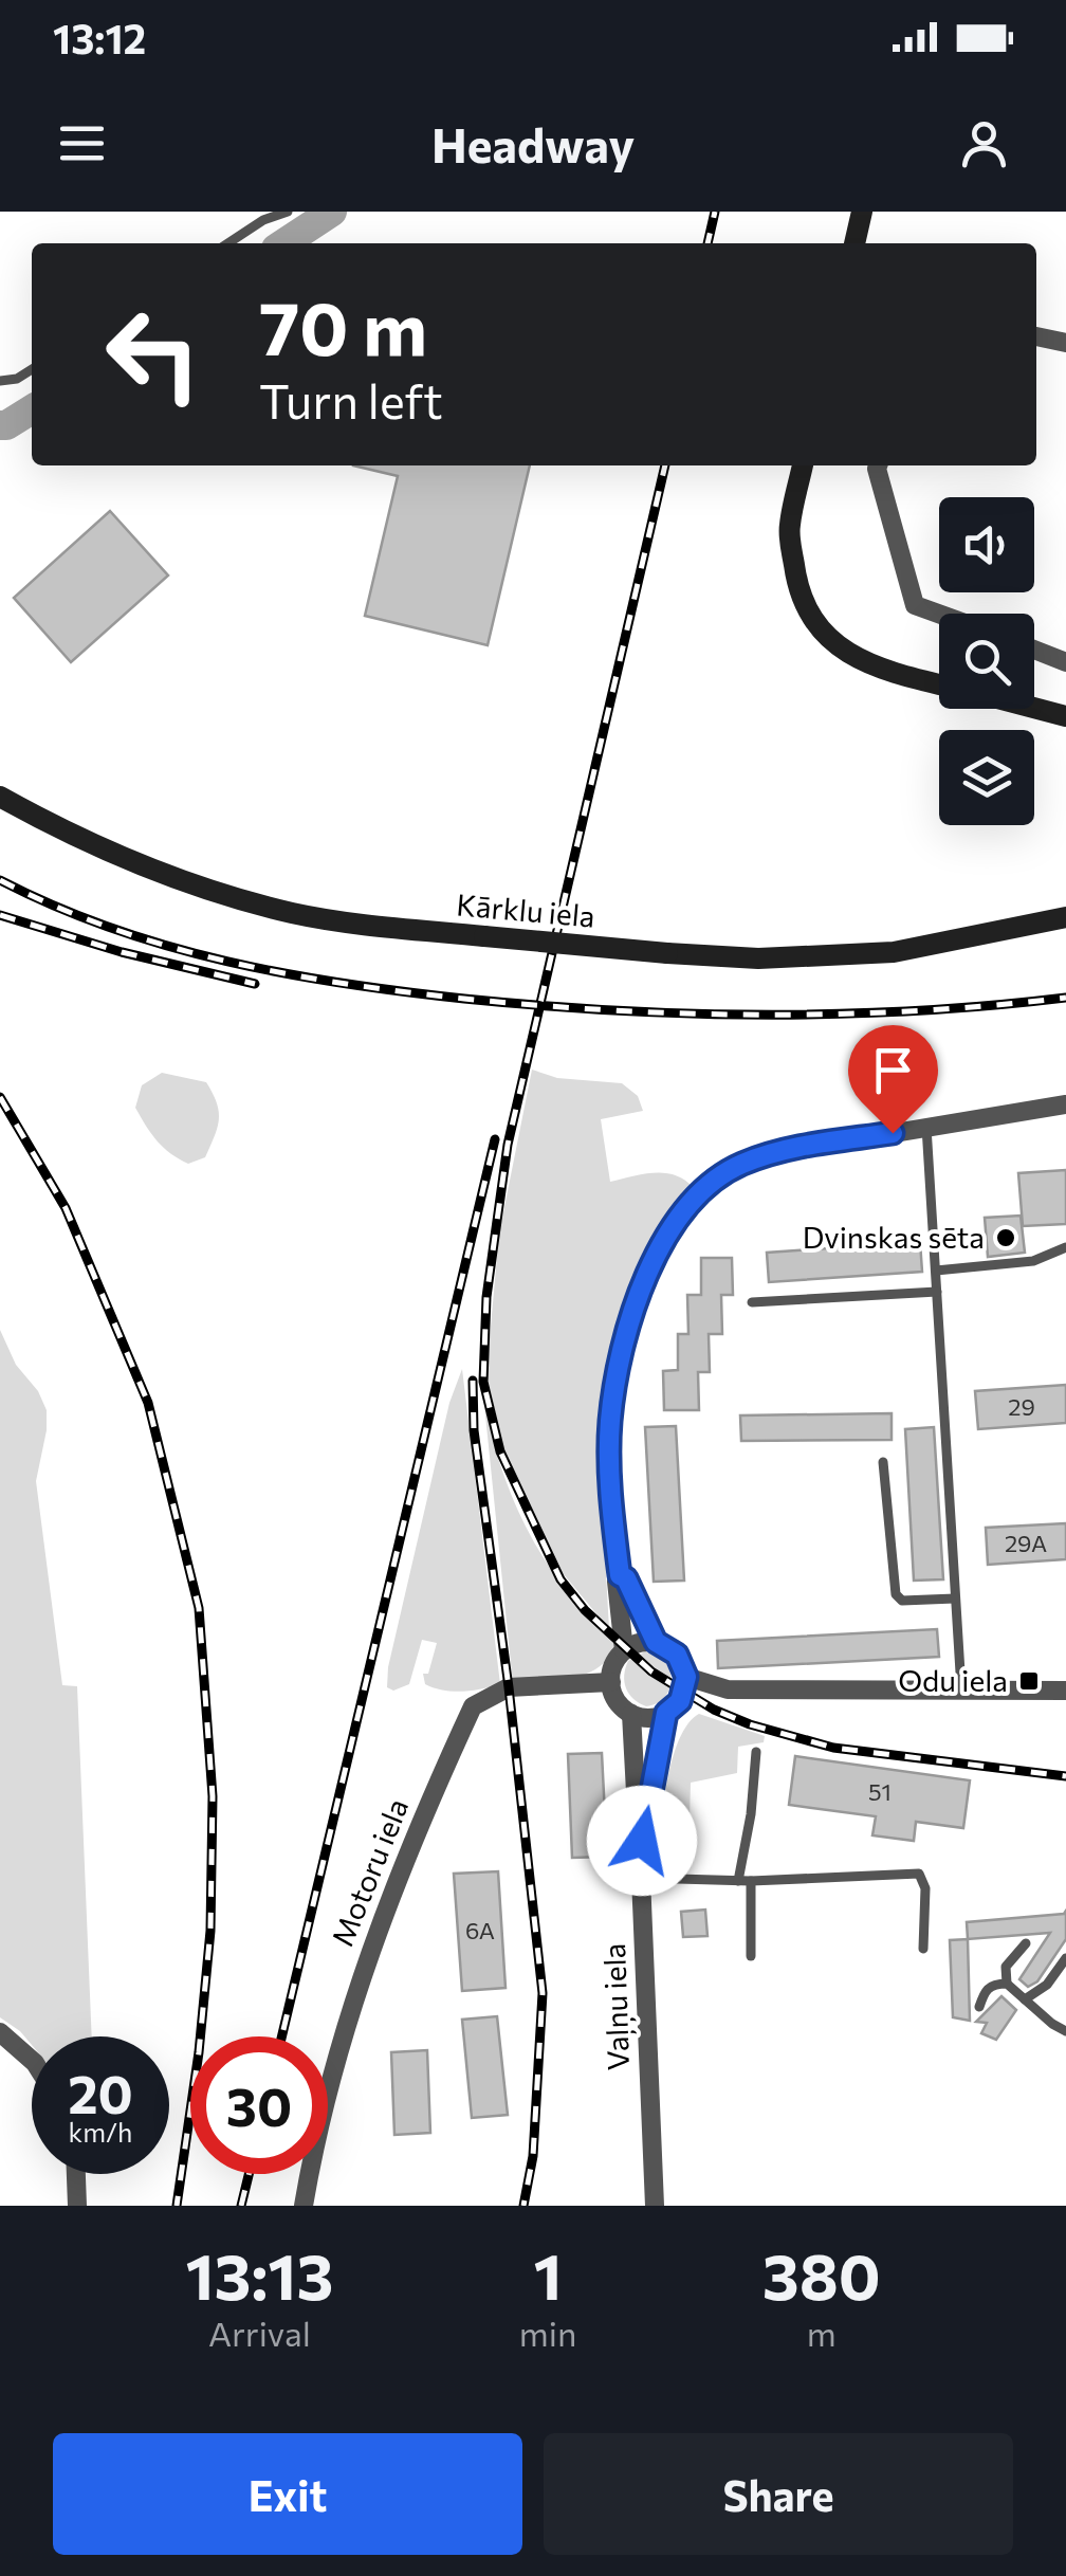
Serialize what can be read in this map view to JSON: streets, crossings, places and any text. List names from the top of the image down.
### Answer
{
  "streets": {
    "street": ["Kārklu iela", "Motoru iela", "Vaļņu iela"]
  },
  "places": {
    "other": ["Dvinskas sēta"],
    "transit": ["Odu iela"]
  },
  "house_numbers": [
    "29",
    "29A",
    "51",
    "6A"
  ],
  "page": {
    "status": "13:12",
    "header": "Headway",
    "turn": ["70 m", "Turn left"],
    "speed": "20 km/h",
    "limit": "30",
    "eta": [
      "13:13",
      "Arrival",
      "1",
      "min",
      "380",
      "m"
    ],
    "buttons": ["Exit", "Share"]
  }
}
